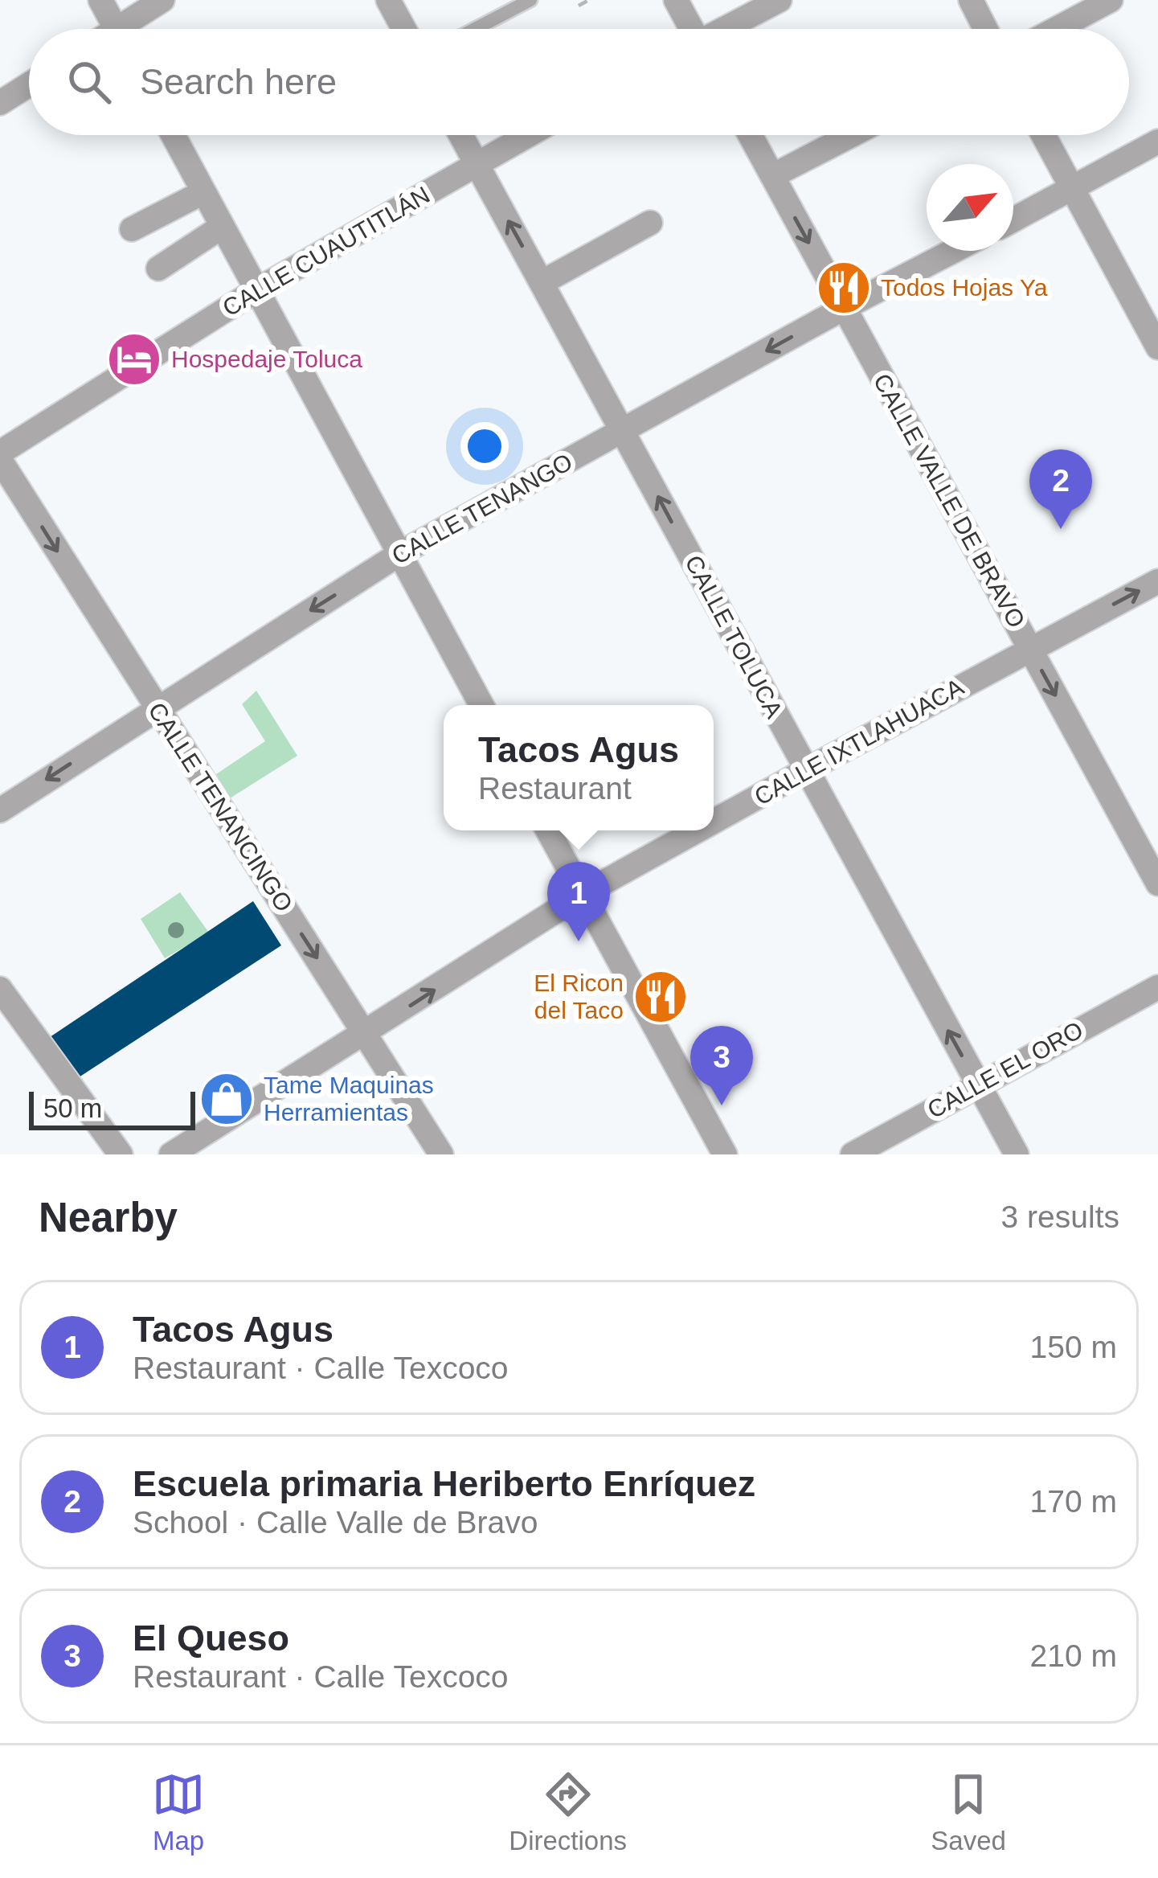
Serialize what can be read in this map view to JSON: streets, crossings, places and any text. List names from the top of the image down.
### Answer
{
  "streets": {
    "street": [
      "CALLE CUAUTITLÁN",
      "CALLE VALLE DE BRAVO",
      "CALLE TENANGO",
      "CALLE TOLUCA",
      "CALLE IXTLAHUACA",
      "CALLE TENANCINGO",
      "CALLE EL ORO"
    ]
  },
  "crossings": [
    ["CALLE CUAUTITLÁN", "CALLE TOLUCA"],
    ["CALLE CUAUTITLÁN", "CALLE TENANCINGO"],
    ["CALLE VALLE DE BRAVO", "CALLE TENANGO"],
    ["CALLE VALLE DE BRAVO", "CALLE IXTLAHUACA"],
    ["CALLE TENANGO", "CALLE TOLUCA"],
    ["CALLE TENANGO", "CALLE TENANCINGO"],
    ["CALLE TOLUCA", "CALLE IXTLAHUACA"],
    ["CALLE TOLUCA", "CALLE EL ORO"],
    ["CALLE IXTLAHUACA", "CALLE TENANCINGO"]
  ],
  "one_way": [
    "CALLE VALLE DE BRAVO",
    "CALLE TENANGO",
    "CALLE TOLUCA",
    "CALLE IXTLAHUACA",
    "CALLE TENANCINGO"
  ],
  "places": {
    "restaurant": ["Todos Hojas Ya", "El Ricon del Taco"],
    "hotel": ["Hospedaje Toluca"],
    "shop": ["Tame Maquinas Herramientas"]
  },
  "scale_bar": "50 m",
  "north": "top right",
  "page": {
    "search": "Search here",
    "pins": ["2", "1", "3"],
    "popup": ["Tacos Agus", "Restaurant"],
    "scale": "50 m",
    "heading": ["Nearby", "3 results"],
    "list": [
      {
        "mark": "1",
        "name": "Tacos Agus",
        "note": "Restaurant · Calle Texcoco",
        "value": "150 m"
      },
      {
        "mark": "2",
        "name": "Escuela primaria Heriberto Enríquez",
        "note": "School · Calle Valle de Bravo",
        "value": "170 m"
      },
      {
        "mark": "3",
        "name": "El Queso",
        "note": "Restaurant · Calle Texcoco",
        "value": "210 m"
      }
    ],
    "nav": ["Map", "Directions", "Saved"]
  }
}
